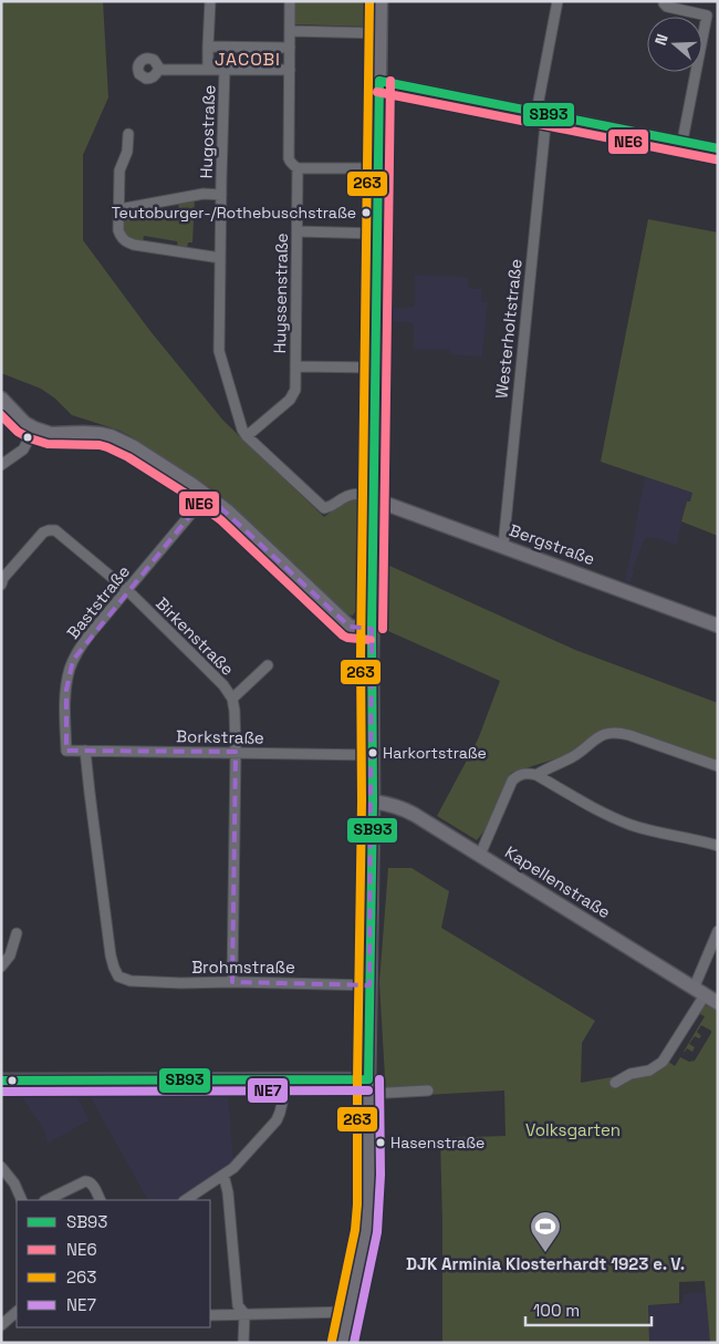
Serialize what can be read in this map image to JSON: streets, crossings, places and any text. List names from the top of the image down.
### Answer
{
  "streets": {
    "street": [
      "Hugostraße",
      "Huyssenstraße",
      "Westerholtstraße",
      "Bergstraße",
      "Baststraße",
      "Birkenstraße",
      "Borkstraße",
      "Kapellenstraße",
      "Brohmstraße"
    ]
  },
  "crossings": [
    ["Hugostraße", "Huyssenstraße"],
    ["Hugostraße", "Bergstraße"],
    ["Westerholtstraße", "Bergstraße"],
    ["Baststraße", "Birkenstraße"],
    ["Baststraße", "Borkstraße"],
    ["Birkenstraße", "Borkstraße"],
    ["Birkenstraße", "Brohmstraße"],
    ["Borkstraße", "Brohmstraße"]
  ],
  "districts": ["JACOBI"],
  "parks": ["Volksgarten"],
  "places": {
    "other": ["Teutoburger-/Rothebuschstraße", "Harkortstraße", "Hasenstraße"],
    "sports": ["DJK Arminia Klosterhardt 1923 e. V."]
  },
  "lines": [
    "transit line 263",
    "transit line SB93",
    "transit line NE6",
    "transit line NE7"
  ],
  "legend": [
    "SB93",
    "NE6",
    "263",
    "NE7"
  ],
  "scale_bar": "100 m",
  "north": "left"
}
